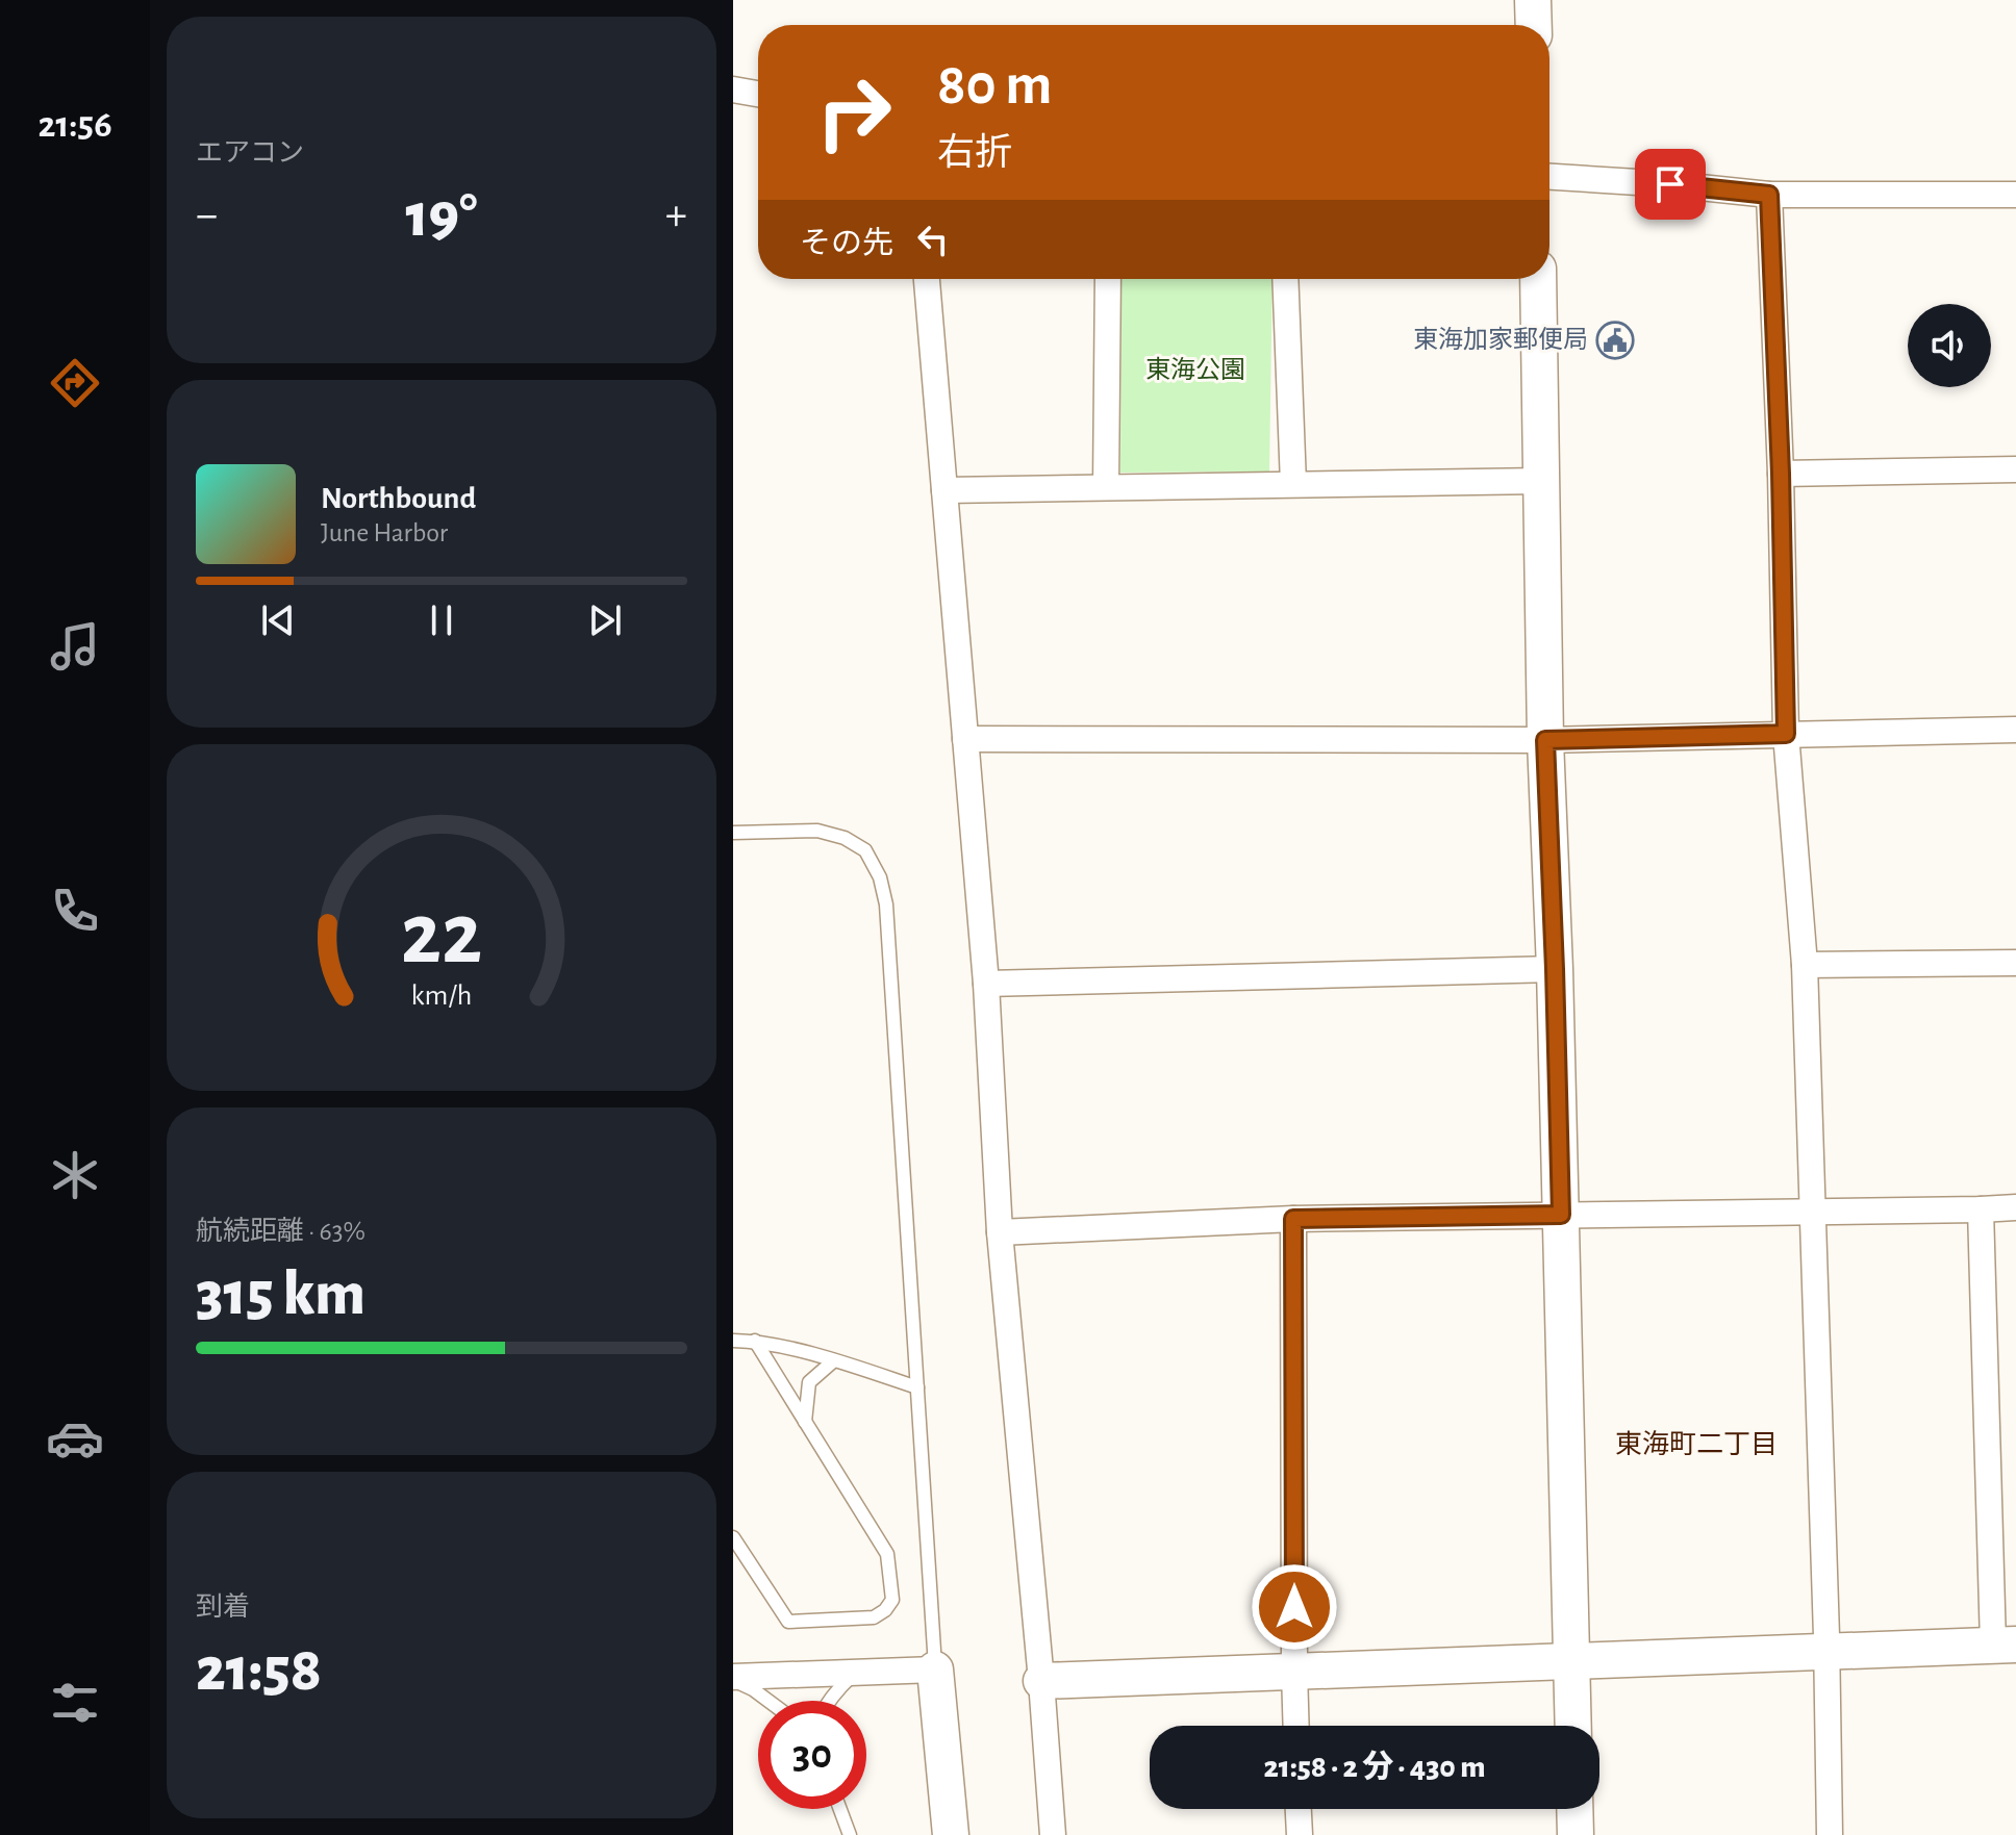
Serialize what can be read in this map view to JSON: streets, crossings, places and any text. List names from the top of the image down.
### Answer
{
  "districts": ["東海町二丁目"],
  "parks": ["東海公園"],
  "places": {
    "public building": ["東海加家郵便局"]
  },
  "page": {
    "tabs": "21:56",
    "tile": [
      "エアコン",
      ["航続距離 · 63%", "315 km"],
      ["到着", "21:58"]
    ],
    "turn": ["80 m", "右折"],
    "heat": ["−", "19°", "+"],
    "then": "その先",
    "song": ["Northbound", "June Harbor"],
    "limit": "30",
    "trip": "21:58 · 2 分 · 430 m",
    "gauge": ["22", "km/h"]
  }
}
